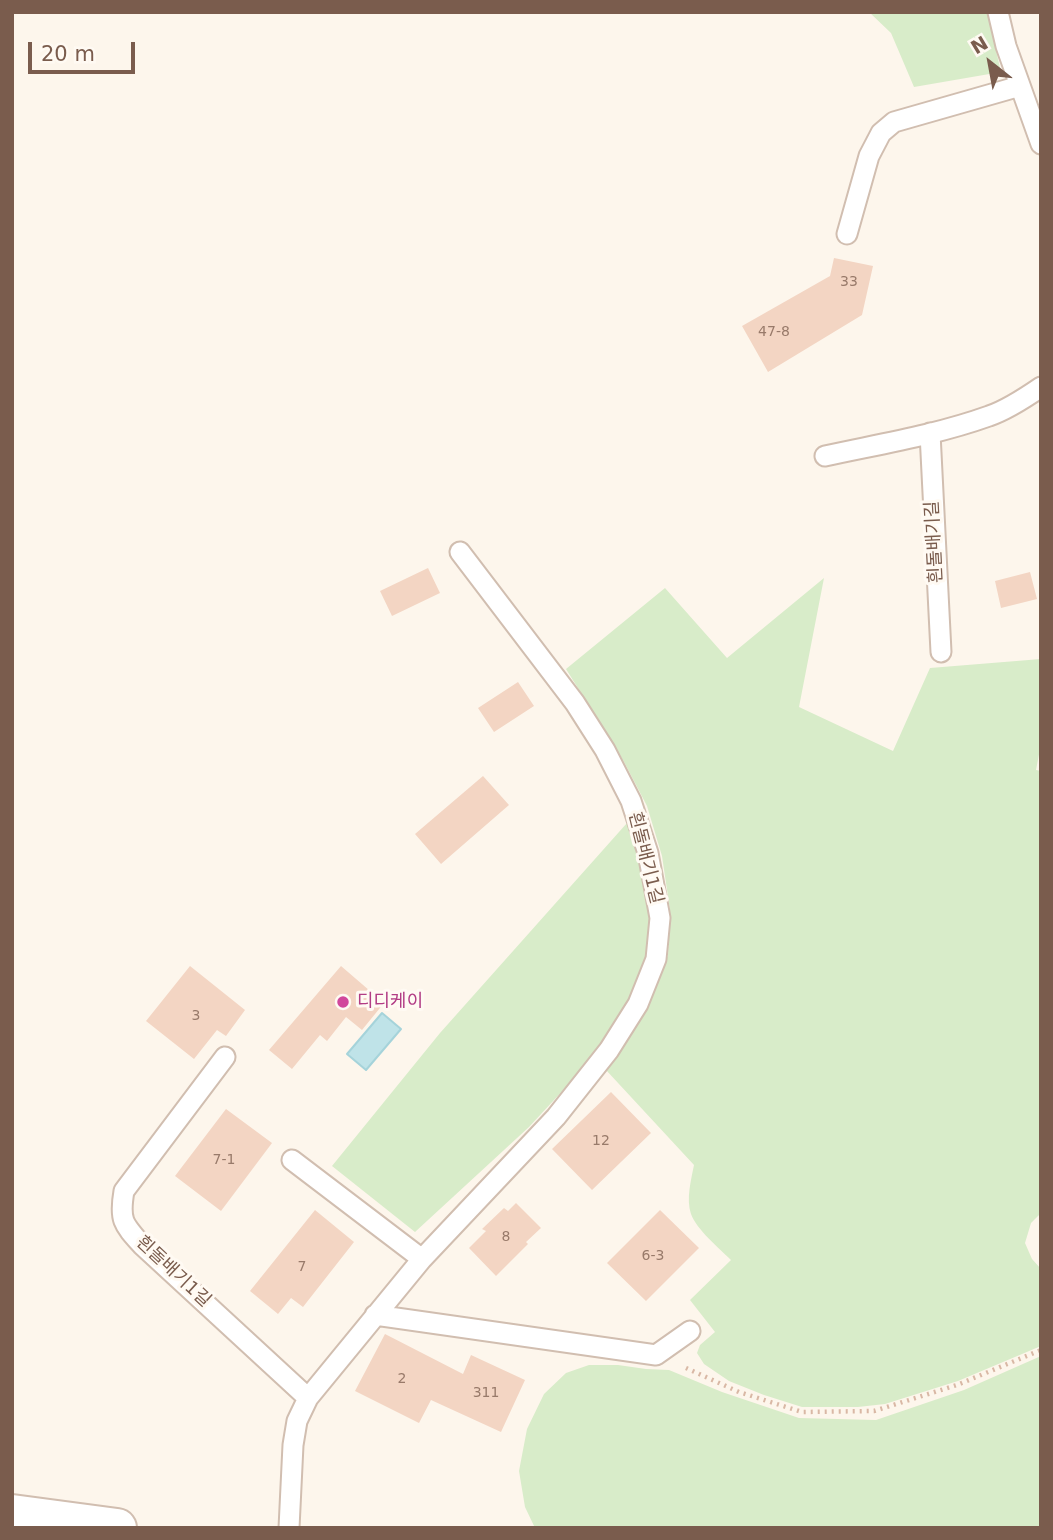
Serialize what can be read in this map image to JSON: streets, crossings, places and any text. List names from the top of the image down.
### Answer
{
  "streets": {
    "lane": ["흰돌배기길", "흰돌배기1길"]
  },
  "places": ["디디케이"],
  "house_numbers": [
    "33",
    "47-8",
    "3",
    "12",
    "7-1",
    "8",
    "6-3",
    "7",
    "2",
    "311"
  ],
  "scale_bar": "20 m",
  "north": "top left"
}
